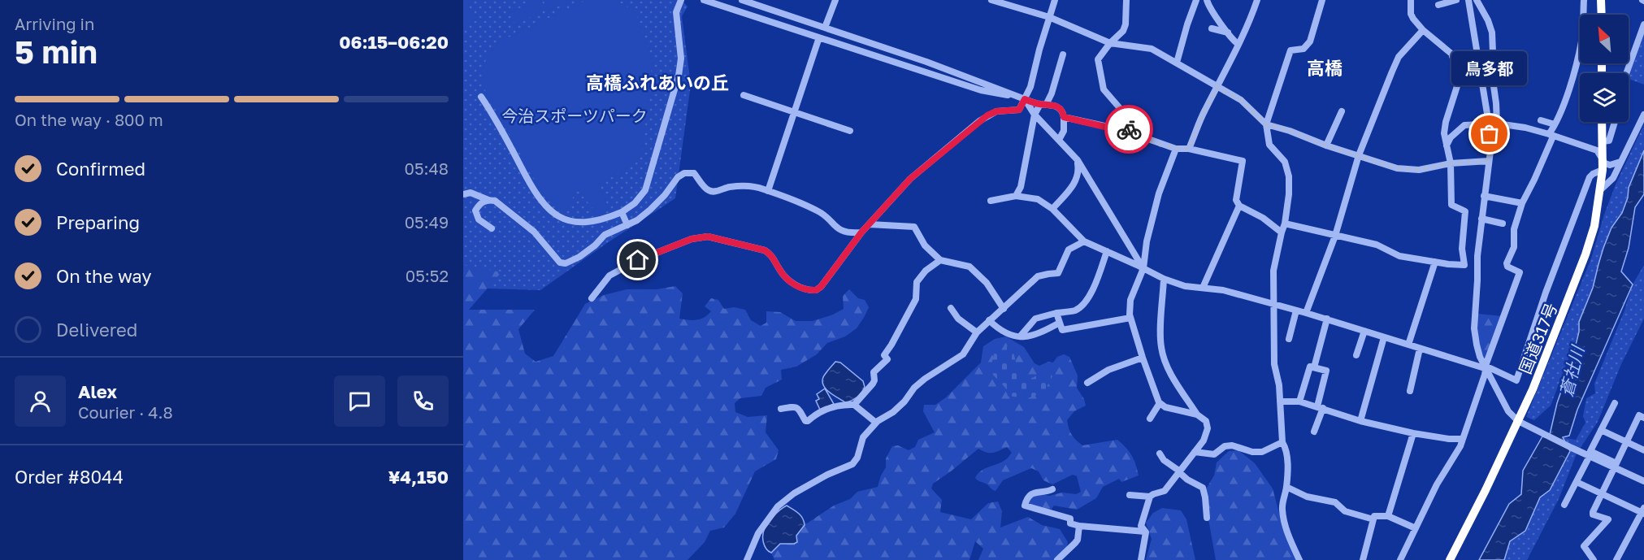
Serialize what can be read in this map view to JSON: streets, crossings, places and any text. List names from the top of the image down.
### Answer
{
  "streets": {
    "highway": ["国道317号"]
  },
  "districts": ["高橋", "高橋ふれあいの丘"],
  "water": ["蒼社川"],
  "parks": ["今治スポーツパーク"],
  "places": ["鳥多都"],
  "north": "top left",
  "page": {
    "heading": ["5 min", "Arriving in", "06:15–06:20"],
    "panel": [
      "Alex",
      "Courier · 4.8",
      "Order #8044",
      "¥4,150"
    ],
    "bubble": "鳥多都",
    "bar": "On the way · 800 m",
    "list": [
      ["Confirmed", "05:48"],
      ["Preparing", "05:49"],
      ["On the way", "05:52"],
      "Delivered"
    ]
  }
}
